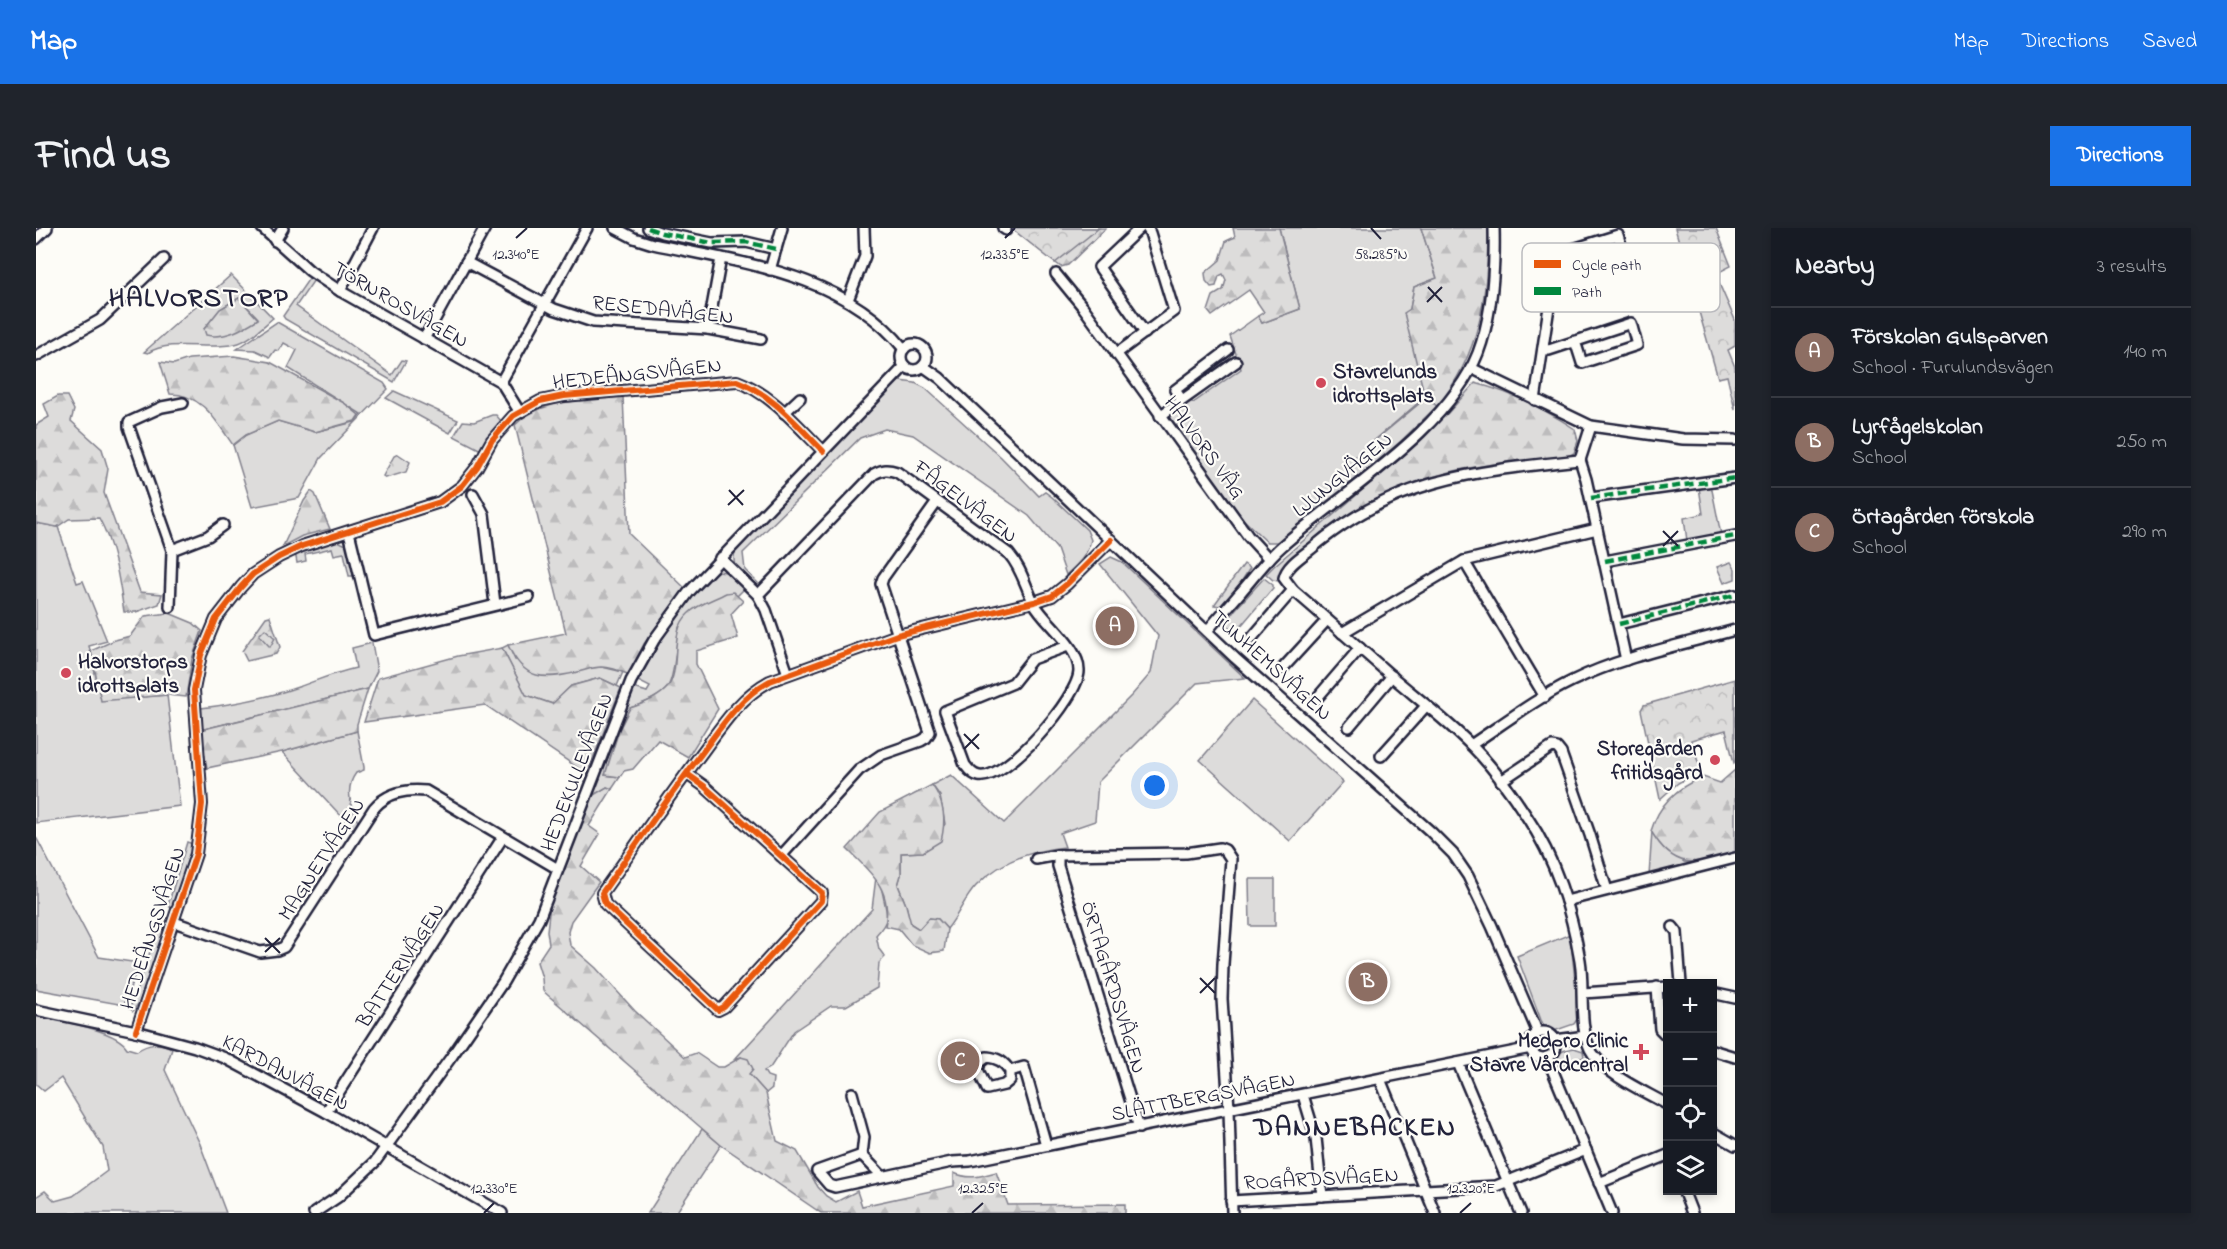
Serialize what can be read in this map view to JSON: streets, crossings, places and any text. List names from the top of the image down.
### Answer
{
  "streets": {
    "street": [
      "TÖRNROSVÄGEN",
      "RESEDAVÄGEN",
      "HEDEÄNGSVÄGEN",
      "HALVORS VÄG",
      "LJUNGVÄGEN",
      "FÅGELVÄGEN",
      "TUNHEMSVÄGEN",
      "HEDEKULLEVÄGEN",
      "MAGNETVÄGEN",
      "BATTERIVÄGEN",
      "ÖRTAGÅRDSVÄGEN",
      "KARDANVÄGEN",
      "SLÄTTBERGSVÄGEN",
      "ROGÅRDSVÄGEN"
    ]
  },
  "crossings": [
    ["TÖRNROSVÄGEN", "HEDEÄNGSVÄGEN"],
    ["HEDEÄNGSVÄGEN", "HEDEKULLEVÄGEN"],
    ["HEDEÄNGSVÄGEN", "MAGNETVÄGEN"],
    ["HEDEÄNGSVÄGEN", "KARDANVÄGEN"],
    ["HALVORS VÄG", "LJUNGVÄGEN"],
    ["LJUNGVÄGEN", "TUNHEMSVÄGEN"],
    ["TUNHEMSVÄGEN", "HEDEKULLEVÄGEN"],
    ["TUNHEMSVÄGEN", "SLÄTTBERGSVÄGEN"],
    ["HEDEKULLEVÄGEN", "MAGNETVÄGEN"],
    ["HEDEKULLEVÄGEN", "KARDANVÄGEN"],
    ["MAGNETVÄGEN", "BATTERIVÄGEN"],
    ["BATTERIVÄGEN", "KARDANVÄGEN"],
    ["ÖRTAGÅRDSVÄGEN", "SLÄTTBERGSVÄGEN"]
  ],
  "districts": ["HALVORSTORP", "DANNEBACKEN"],
  "places": {
    "other": ["Stavrelunds idrottsplats", "Halvorstorps idrottsplats", "Storegården fritidsgård"],
    "health": ["Medpro Clinic Stavre Vårdcentral"]
  },
  "legend": ["Cycle path", "Path"],
  "page": {
    "header": "Map",
    "nav": ["Map", "Directions", "Saved"],
    "title": "Find us",
    "buttons": "Directions",
    "heading": ["Nearby", "3 results"],
    "list": [
      {
        "mark": "A",
        "name": "Förskolan Gulsparven",
        "note": "School · Furulundsvägen",
        "value": "140 m"
      },
      {
        "mark": "B",
        "name": "Lyrfågelskolan",
        "note": "School",
        "value": "250 m"
      },
      {
        "mark": "C",
        "name": "Örtagården förskola",
        "note": "School",
        "value": "290 m"
      }
    ],
    "pins": ["A", "B", "C"],
    "map_buttons": ["+", "−"]
  },
  "coordinates": [
    "12.340°E",
    "12.335°E",
    "58.285°N",
    "12.330°E",
    "12.325°E",
    "12.320°E"
  ]
}
